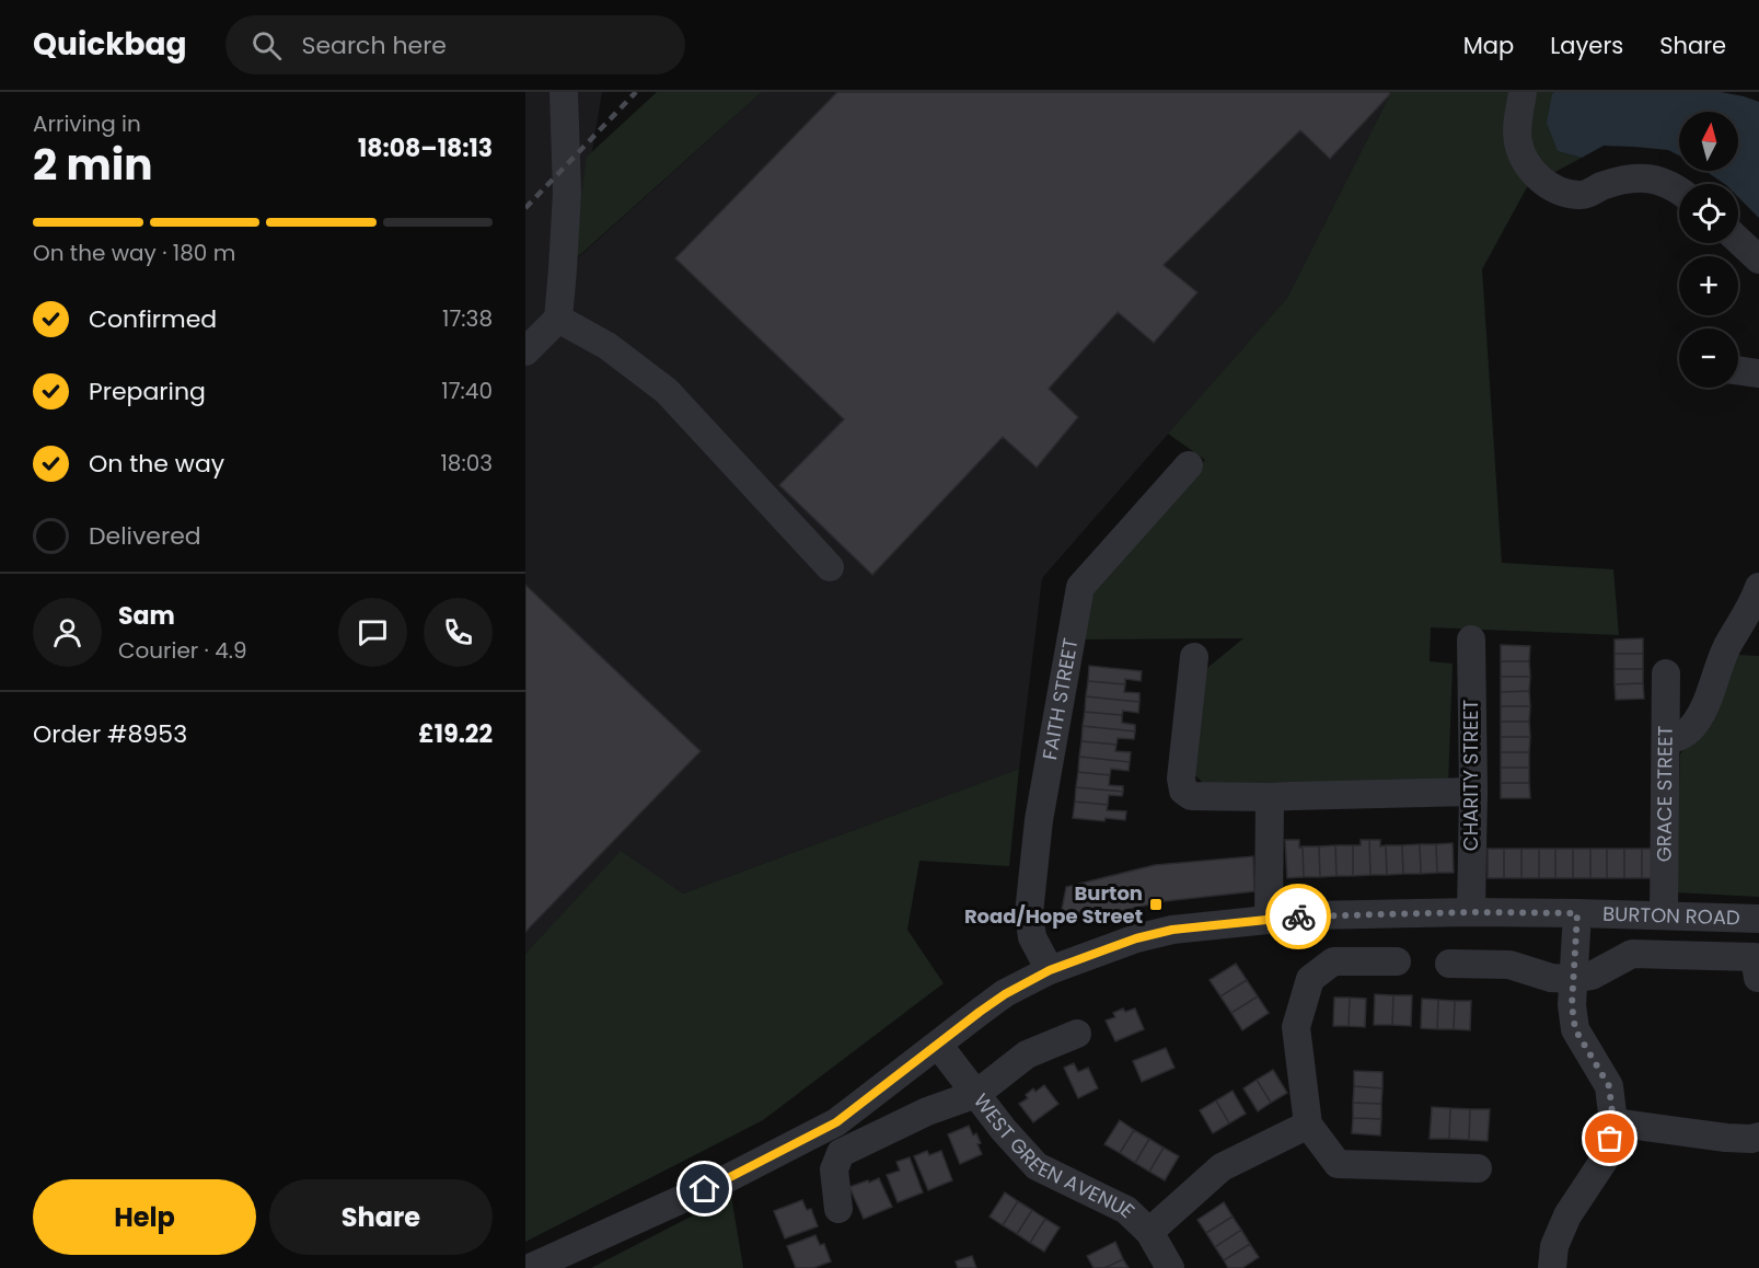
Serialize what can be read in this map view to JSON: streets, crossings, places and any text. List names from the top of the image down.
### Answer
{
  "streets": {
    "street": [
      "FAITH STREET",
      "CHARITY STREET",
      "GRACE STREET",
      "BURTON ROAD",
      "WEST GREEN AVENUE"
    ]
  },
  "crossings": [
    ["FAITH STREET", "BURTON ROAD"],
    ["CHARITY STREET", "BURTON ROAD"],
    ["GRACE STREET", "BURTON ROAD"],
    ["BURTON ROAD", "WEST GREEN AVENUE"]
  ],
  "places": {
    "transit": ["Burton Road/Hope Street"]
  },
  "north": "top",
  "page": {
    "header": "Quickbag",
    "search": "Search here",
    "nav": ["Map", "Layers", "Share"],
    "heading": ["2 min", "Arriving in", "18:08–18:13"],
    "panel": [
      "Sam",
      "Courier · 4.9",
      "Order #8953",
      "£19.22"
    ],
    "map_buttons": ["+", "−"],
    "bar": "On the way · 180 m",
    "list": [
      ["Confirmed", "17:38"],
      ["Preparing", "17:40"],
      ["On the way", "18:03"],
      "Delivered"
    ],
    "buttons": ["Help", "Share"]
  }
}
